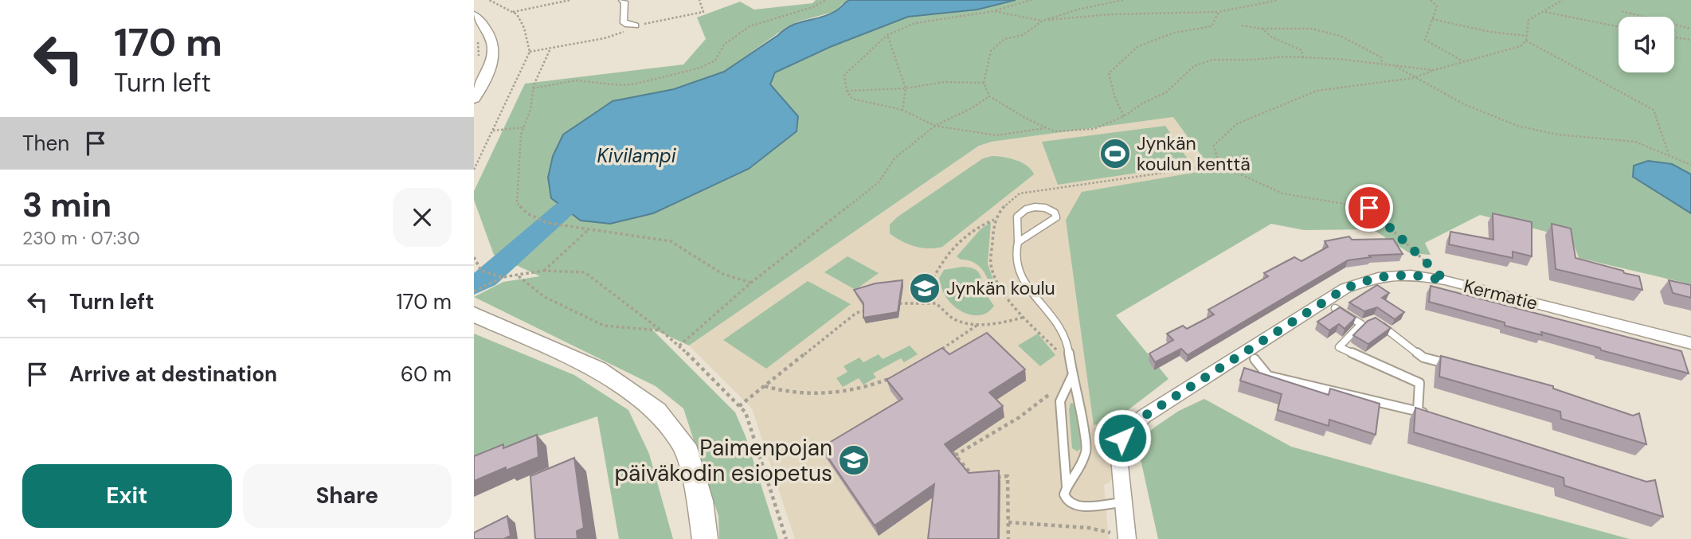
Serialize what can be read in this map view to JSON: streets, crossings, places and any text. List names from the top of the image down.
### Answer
{
  "streets": {
    "street": ["Kermatie"]
  },
  "water": ["Kivilampi"],
  "places": {
    "sports": ["Jynkän koulun kenttä"],
    "school or university": ["Jynkän koulu", "Paimenpojan päiväkodin esiopetus"]
  },
  "page": {
    "turn": ["170 m", "Turn left"],
    "then": "Then",
    "heading": ["3 min", "230 m · 07:30"],
    "list": [
      {
        "name": "Turn left",
        "value": "170 m"
      },
      {
        "name": "Arrive at destination",
        "value": "60 m"
      }
    ],
    "buttons": ["Exit", "Share"]
  }
}
